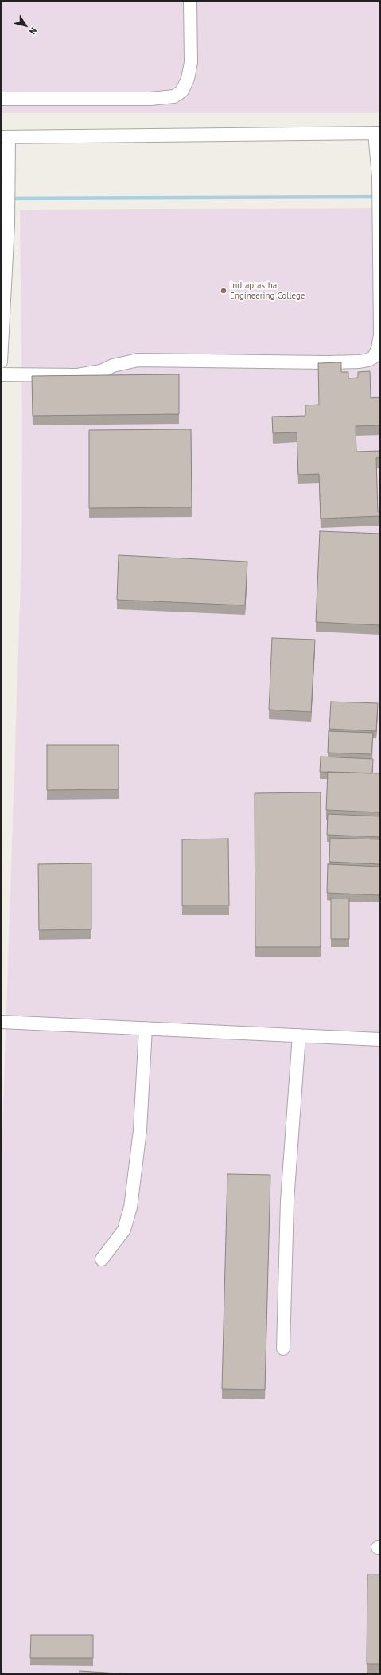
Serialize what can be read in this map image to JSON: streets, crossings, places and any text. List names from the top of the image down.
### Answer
{
  "places": ["Indraprastha Engineering College"],
  "north": "bottom right"
}
